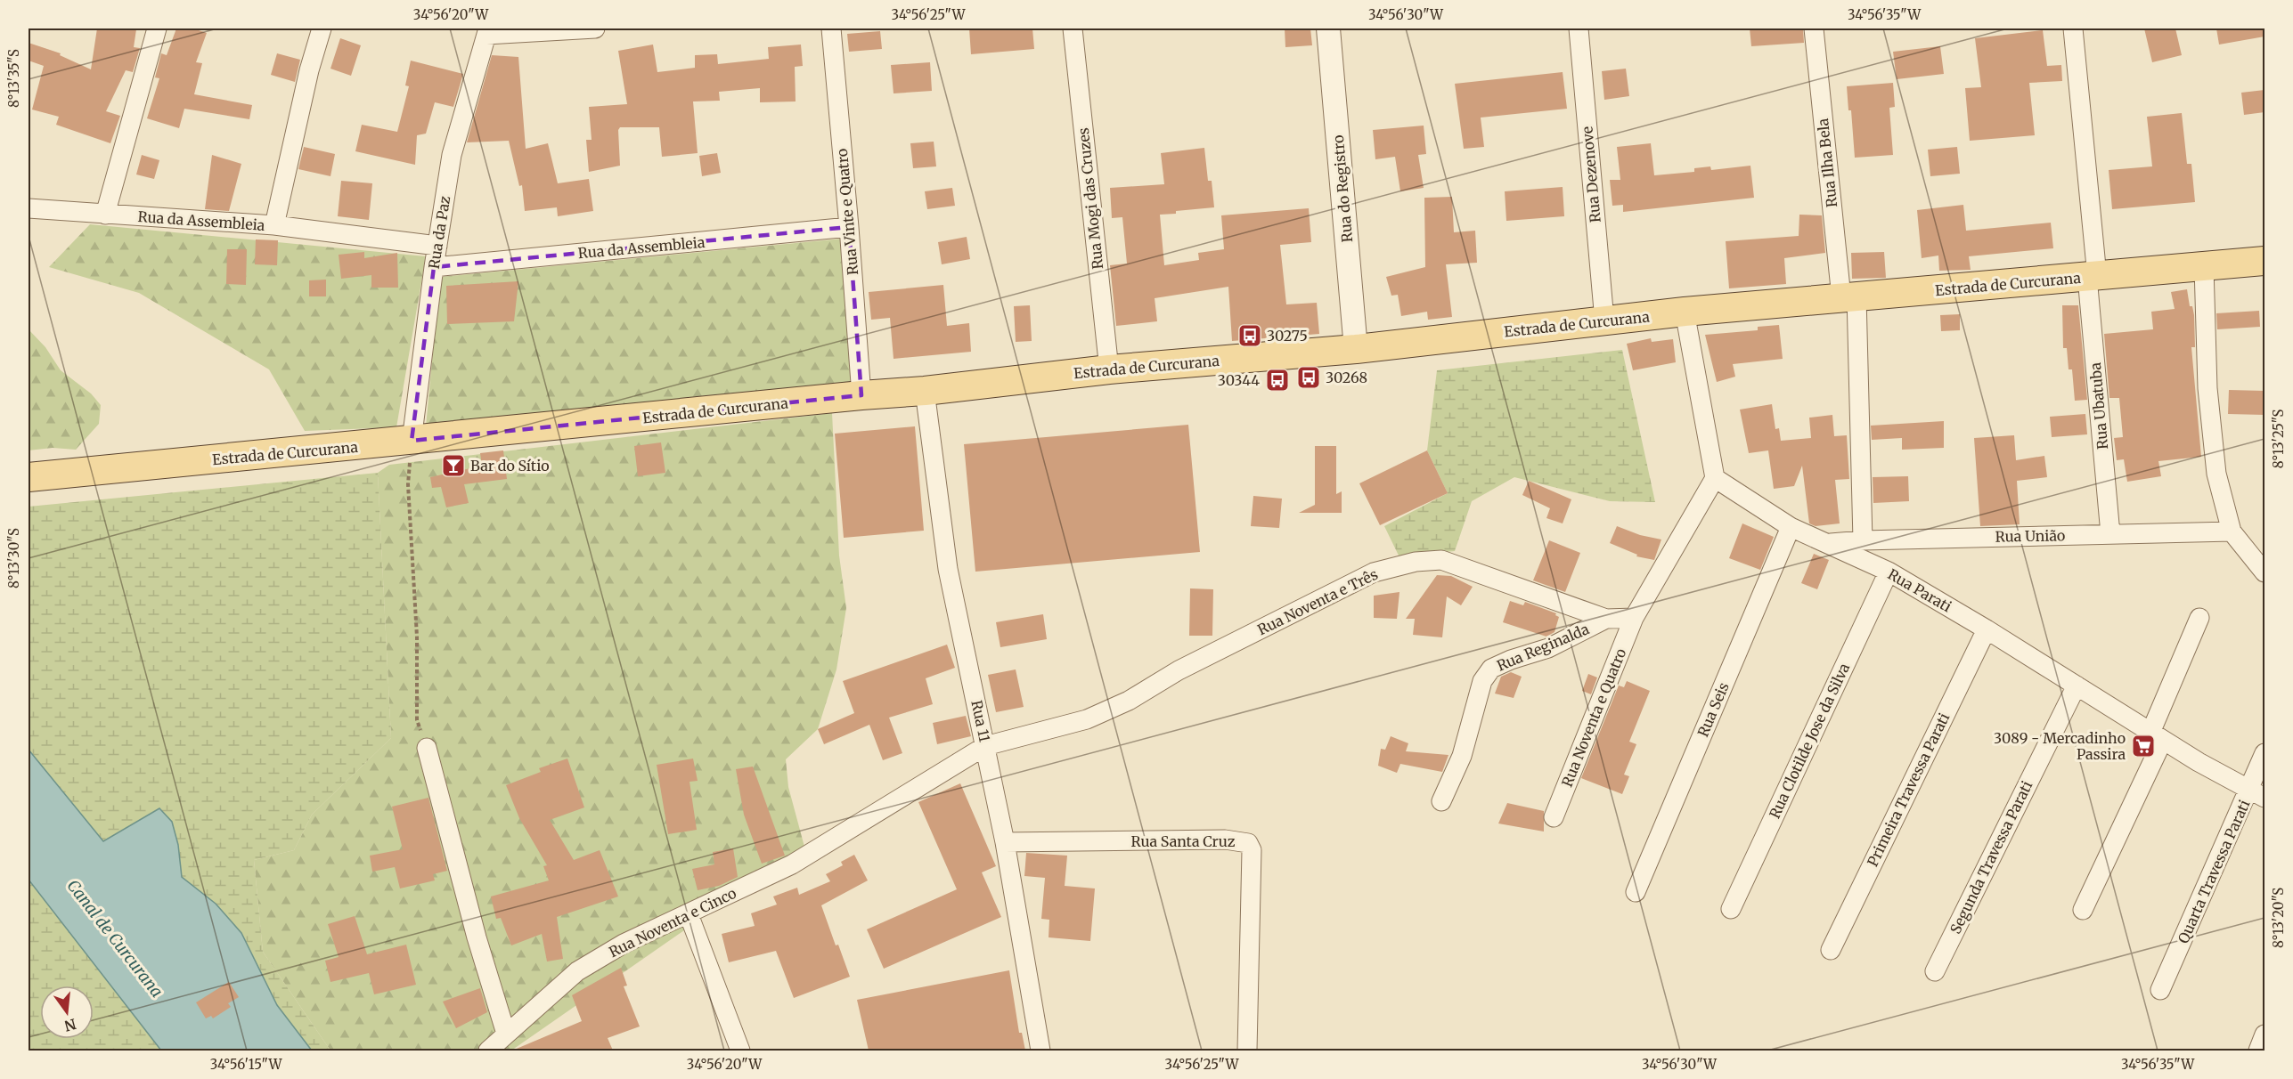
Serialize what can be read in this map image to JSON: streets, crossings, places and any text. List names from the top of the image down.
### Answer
{
  "streets": {
    "main road": ["Estrada de Curcurana"],
    "street": [
      "Rua Ilha Bela",
      "Rua Dezenove",
      "Rua do Registro",
      "Rua Mogi das Cruzes",
      "Rua Vinte e Quatro",
      "Rua da Assembleia",
      "Rua da Paz",
      "Rua Ubatuba",
      "Rua União",
      "Rua Parati",
      "Rua Noventa e Três",
      "Rua Reginalda",
      "Rua Seis",
      "Rua Noventa e Quatro",
      "Rua 11",
      "Rua Clotilde Jose da Silva",
      "Primeira Travessa Parati",
      "Rua Santa Cruz",
      "Segunda Travessa Parati",
      "Quarta Travessa Parati",
      "Rua Noventa e Cinco"
    ]
  },
  "crossings": [
    ["Rua Ilha Bela", "Estrada de Curcurana"],
    ["Rua Ilha Bela", "Rua União"],
    ["Rua Dezenove", "Estrada de Curcurana"],
    ["Rua do Registro", "Estrada de Curcurana"],
    ["Rua Mogi das Cruzes", "Estrada de Curcurana"],
    ["Rua Vinte e Quatro", "Rua da Assembleia"],
    ["Rua Vinte e Quatro", "Estrada de Curcurana"],
    ["Rua da Assembleia", "Rua da Paz"],
    ["Rua da Paz", "Estrada de Curcurana"],
    ["Estrada de Curcurana", "Rua Ubatuba"],
    ["Estrada de Curcurana", "Rua 11"],
    ["Rua Ubatuba", "Rua União"],
    ["Rua União", "Rua Parati"],
    ["Rua Parati", "Rua Seis"],
    ["Rua Parati", "Rua Clotilde Jose da Silva"],
    ["Rua Parati", "Primeira Travessa Parati"],
    ["Rua Parati", "Segunda Travessa Parati"],
    ["Rua Parati", "Quarta Travessa Parati"],
    ["Rua Noventa e Três", "Rua Reginalda"],
    ["Rua Noventa e Três", "Rua Noventa e Quatro"],
    ["Rua Noventa e Três", "Rua 11"],
    ["Rua Noventa e Três", "Rua Noventa e Cinco"],
    ["Rua 11", "Rua Santa Cruz"]
  ],
  "water": ["Canal de Curcurana"],
  "places": {
    "bus stop": ["30275", "30268", "30344"],
    "bar": ["Bar do Sítio"],
    "supermarket": ["3089 - Mercadinho Passira"]
  },
  "north": "bottom",
  "coordinates": [
    "34°56'20\"W",
    "34°56'25\"W",
    "34°56'30\"W",
    "34°56'35\"W",
    "8°13'35\"S",
    "8°13'25\"S",
    "8°13'30\"S",
    "8°13'20\"S",
    "34°56'15\"W"
  ]
}
